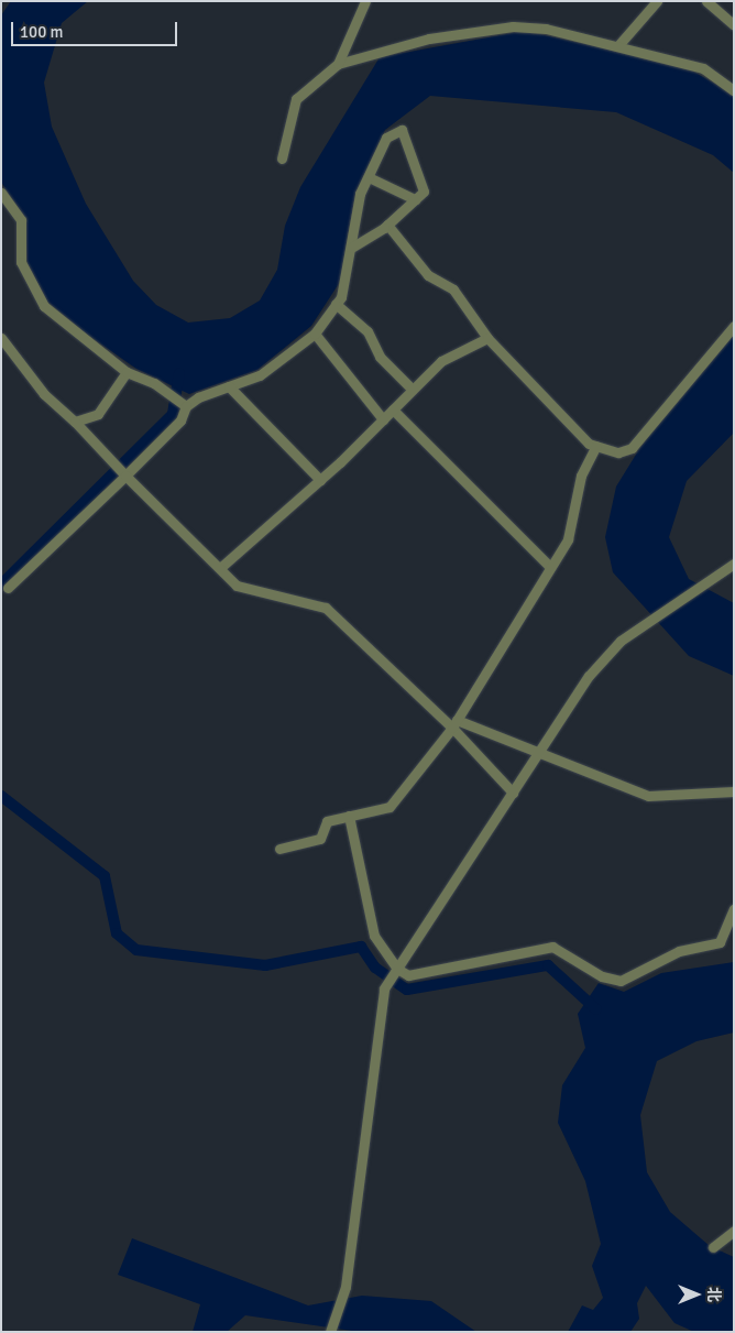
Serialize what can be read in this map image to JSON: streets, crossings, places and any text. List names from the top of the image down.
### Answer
{
  "scale_bar": "100 m",
  "north": "right"
}
